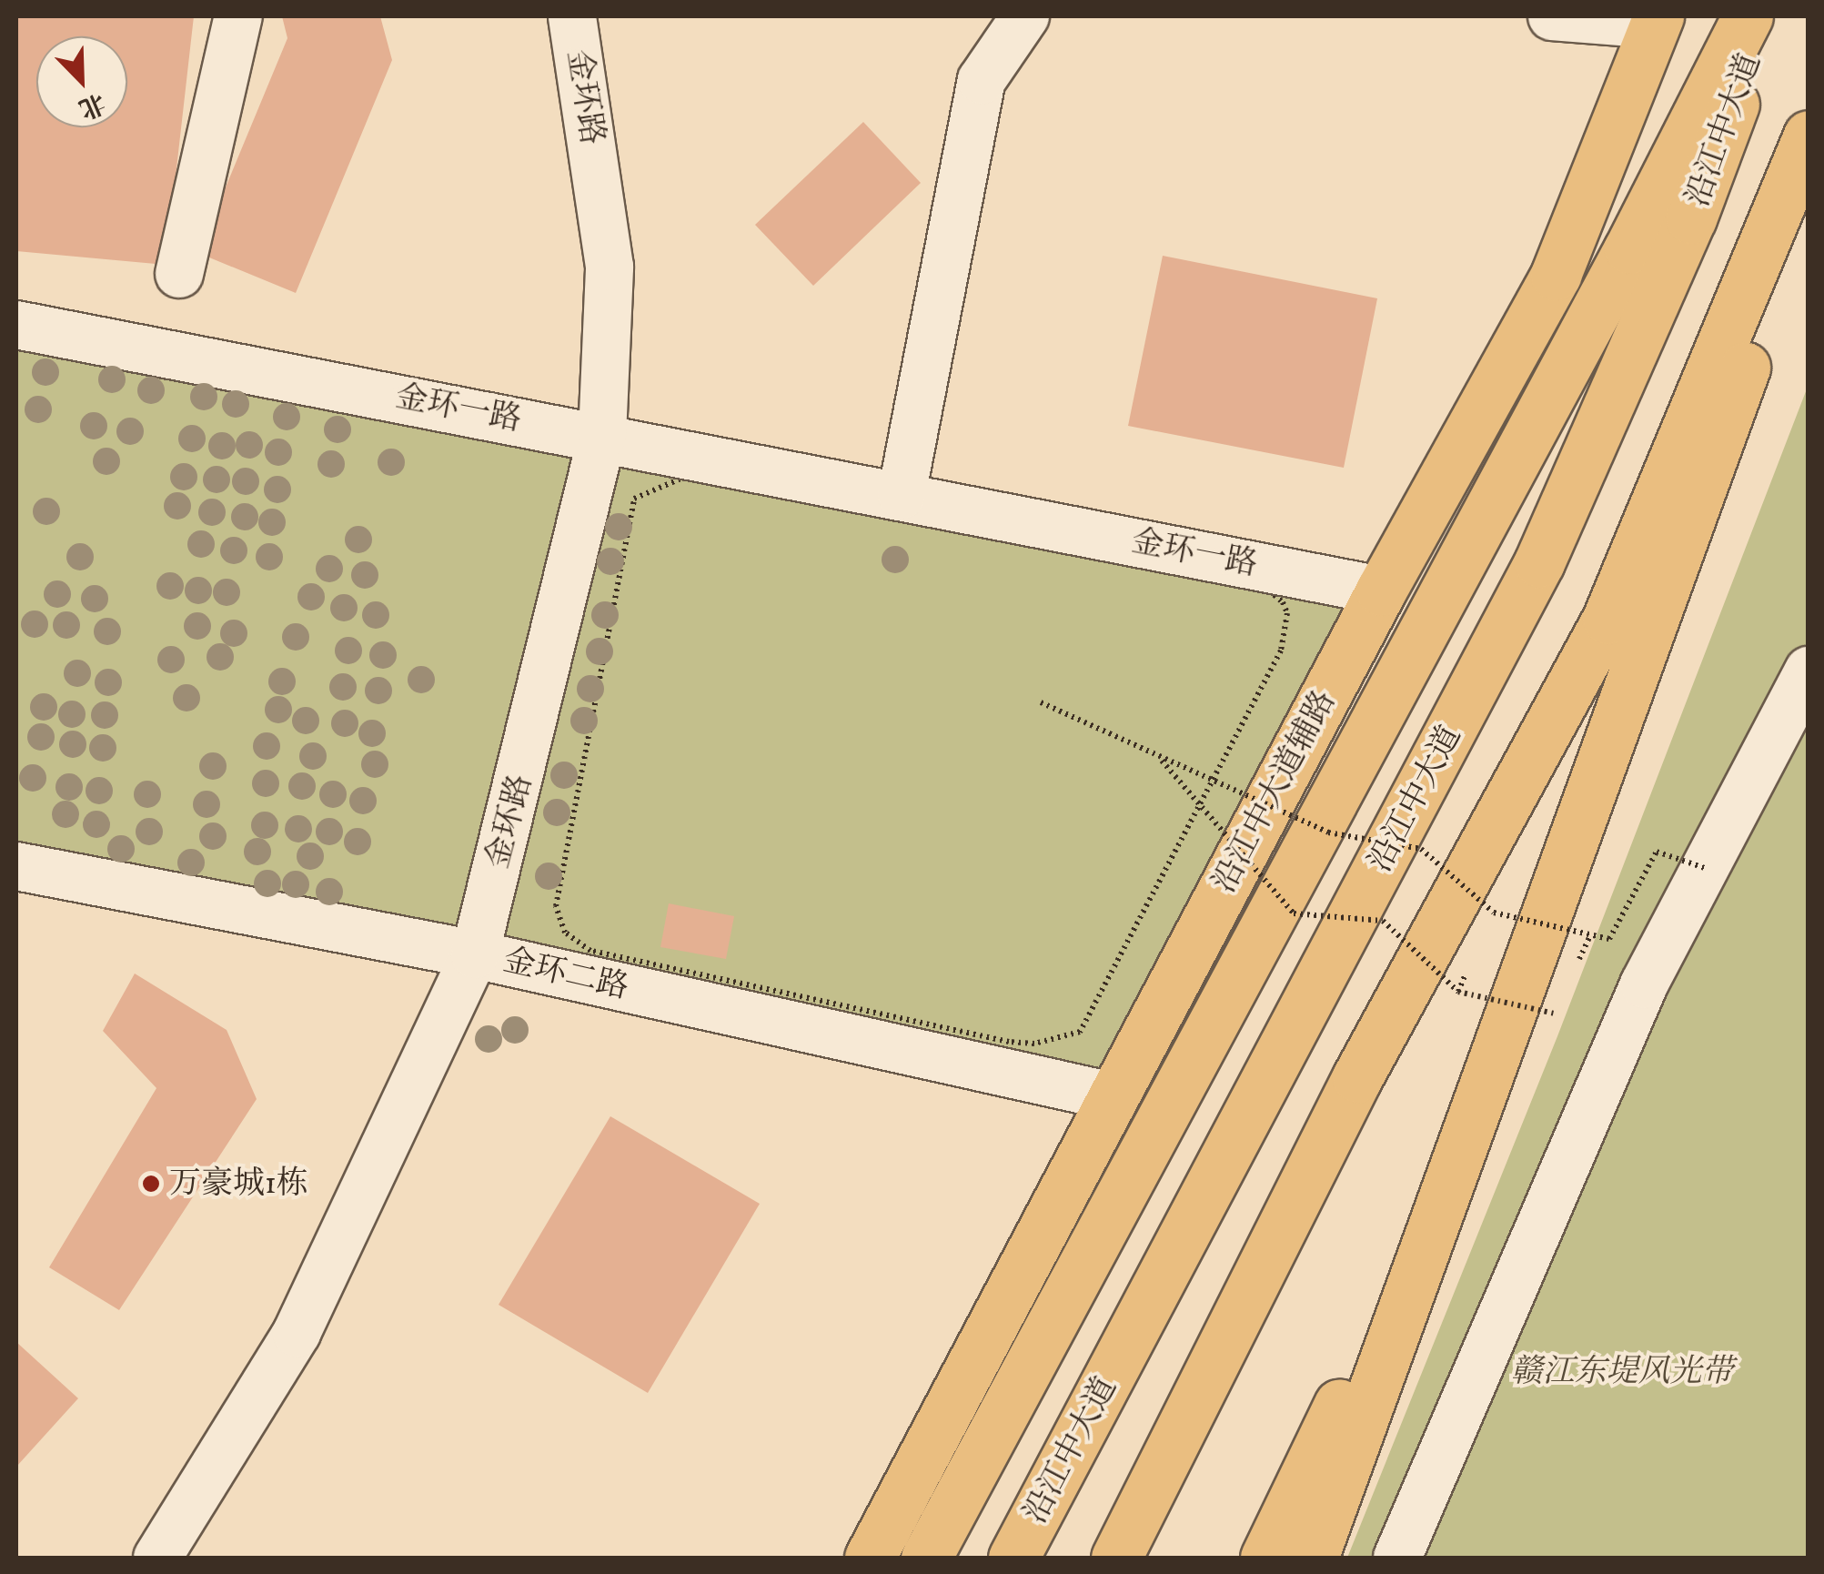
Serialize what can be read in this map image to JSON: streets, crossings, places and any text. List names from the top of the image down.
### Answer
{
  "streets": {
    "main road": ["沿江中大道", "沿江中大道辅路"],
    "street": ["金环路", "金环一路", "金环二路"]
  },
  "crossings": [
    ["金环路", "金环一路"],
    ["金环路", "金环二路"],
    ["金环一路", "沿江中大道辅路"],
    ["沿江中大道辅路", "金环二路"]
  ],
  "parks": ["赣江东堤风光带"],
  "places": ["万豪城1栋"],
  "north": "bottom right"
}
